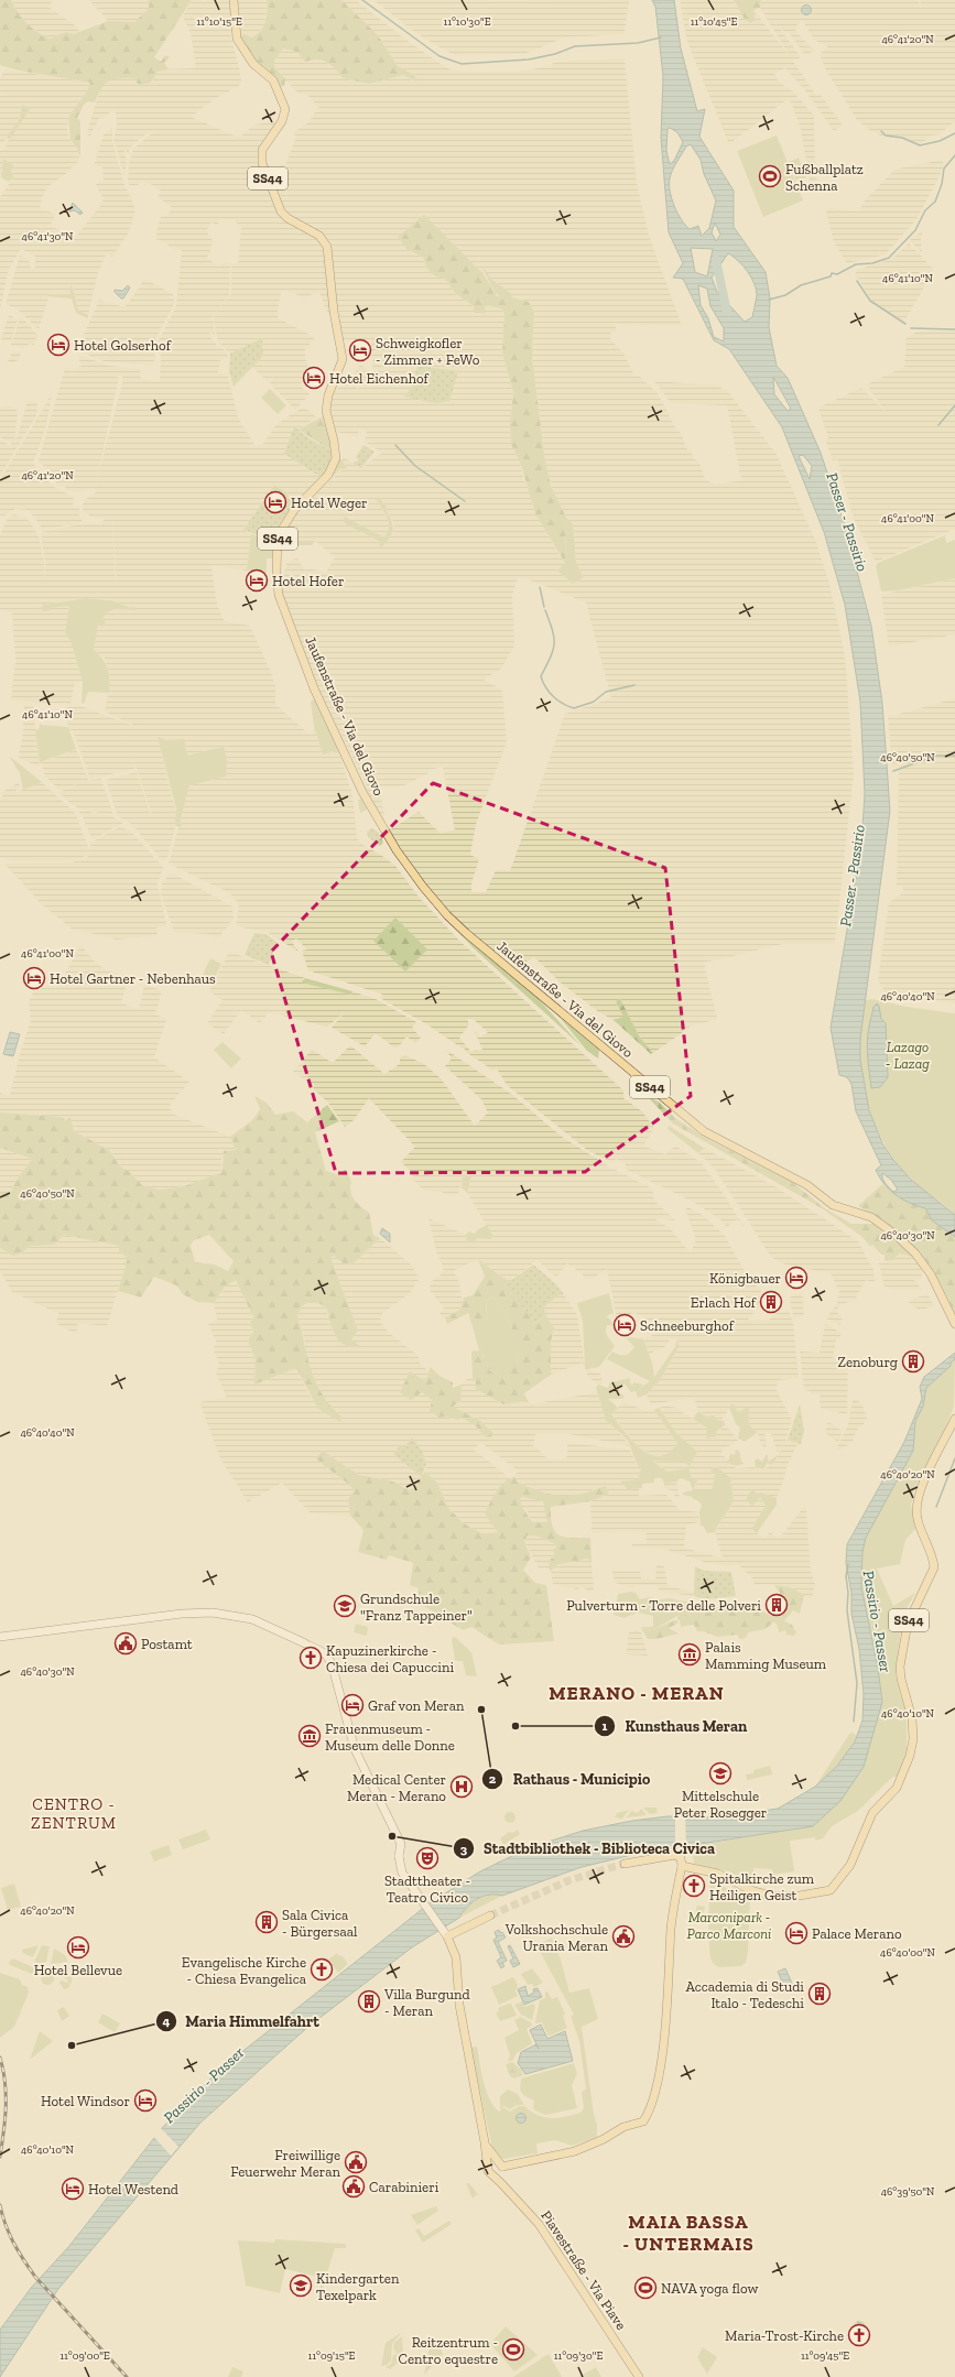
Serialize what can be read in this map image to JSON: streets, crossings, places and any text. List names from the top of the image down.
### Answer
{
  "streets": {
    "main road": ["SS44", "Jaufenstraße - Via del Giovo", "Piavestraße - Via Piave"]
  },
  "districts": ["MERANO - MERAN", "CENTRO - ZENTRUM", "MAIA BASSA - UNTERMAIS"],
  "water": ["Passer - Passirio", "Passirio - Passer"],
  "parks": ["Lazago - Lazag", "Marconipark - Parco Marconi"],
  "places": {
    "sports": ["Fußballplatz Schenna", "NAVA yoga flow", "Reitzentrum - Centro equestre"],
    "hotel": [
      "Hotel Golserhof",
      "Schweigkofler - Zimmer + FeWo",
      "Hotel Eichenhof",
      "Hotel Weger",
      "Hotel Hofer",
      "Hotel Gartner - Nebenhaus",
      "Königbauer",
      "Schneeburghof",
      "Graf von Meran",
      "Palace Merano",
      "Hotel Bellevue",
      "Hotel Windsor",
      "Hotel Westend"
    ],
    "building": [
      "Erlach Hof",
      "Zenoburg",
      "Pulverturm - Torre delle Polveri",
      "Sala Civica - Bürgersaal",
      "Accademia di Studi Italo - Tedeschi",
      "Villa Burgund - Meran"
    ],
    "school or university": ["Grundschule \"Franz Tappeiner\"", "Mittelschule Peter Rosegger", "Kindergarten Texelpark"],
    "public building": [
      "Postamt",
      "Volkshochschule Urania Meran",
      "Freiwillige Feuerwehr Meran",
      "Carabinieri"
    ],
    "museum": ["Palais Mamming Museum", "Frauenmuseum - Museum delle Donne"],
    "church": [
      "Kapuzinerkirche - Chiesa dei Capuccini",
      "Spitalkirche zum Heiligen Geist",
      "Evangelische Kirche - Chiesa Evangelica",
      "Maria-Trost-Kirche"
    ],
    "other": [
      "Rathaus - Municipio",
      "Kunsthaus Meran",
      "Stadtbibliothek - Biblioteca Civica",
      "Maria Himmelfahrt"
    ],
    "hospital": ["Medical Center Meran - Merano"],
    "theatre": ["Stadttheater - Teatro Civico"]
  },
  "coordinates": [
    "11°10'15\"E",
    "11°10'30\"E",
    "11°10'45\"E",
    "46°41'20\"N",
    "46°41'30\"N",
    "46°41'10\"N",
    "46°41'00\"N",
    "46°40'50\"N",
    "46°40'40\"N",
    "46°40'30\"N",
    "46°40'20\"N",
    "46°40'10\"N",
    "46°40'00\"N",
    "46°39'50\"N",
    "11°09'00\"E",
    "11°09'15\"E",
    "11°09'30\"E",
    "11°09'45\"E"
  ]
}
